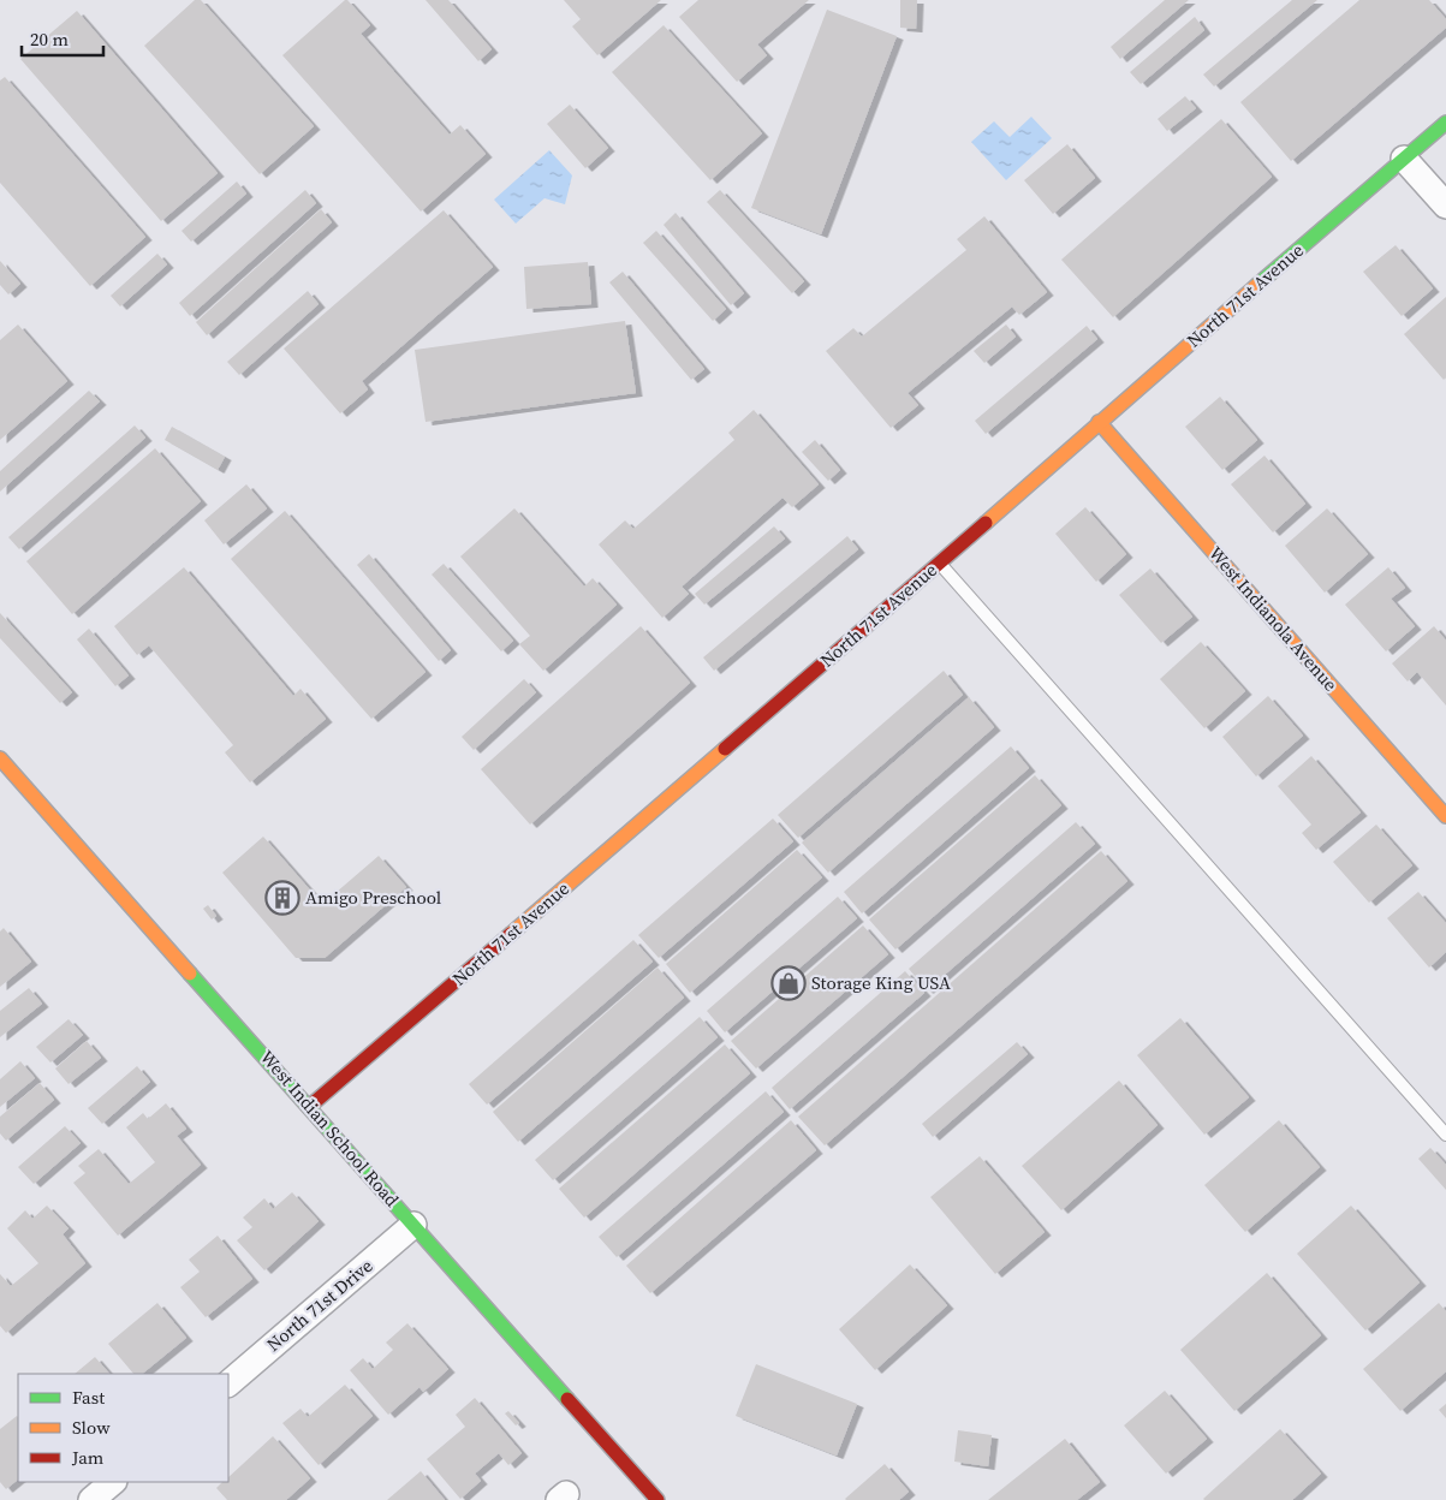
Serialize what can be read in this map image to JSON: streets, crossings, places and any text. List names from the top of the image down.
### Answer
{
  "streets": {
    "street": [
      "North 71st Avenue",
      "West Indianola Avenue",
      "West Indian School Road",
      "North 71st Drive"
    ]
  },
  "crossings": [
    ["North 71st Avenue", "West Indianola Avenue"],
    ["North 71st Avenue", "West Indian School Road"],
    ["West Indian School Road", "North 71st Drive"]
  ],
  "places": {
    "building": ["Amigo Preschool"],
    "shop": ["Storage King USA"]
  },
  "legend": ["Fast", "Slow", "Jam"],
  "scale_bar": "20 m"
}
